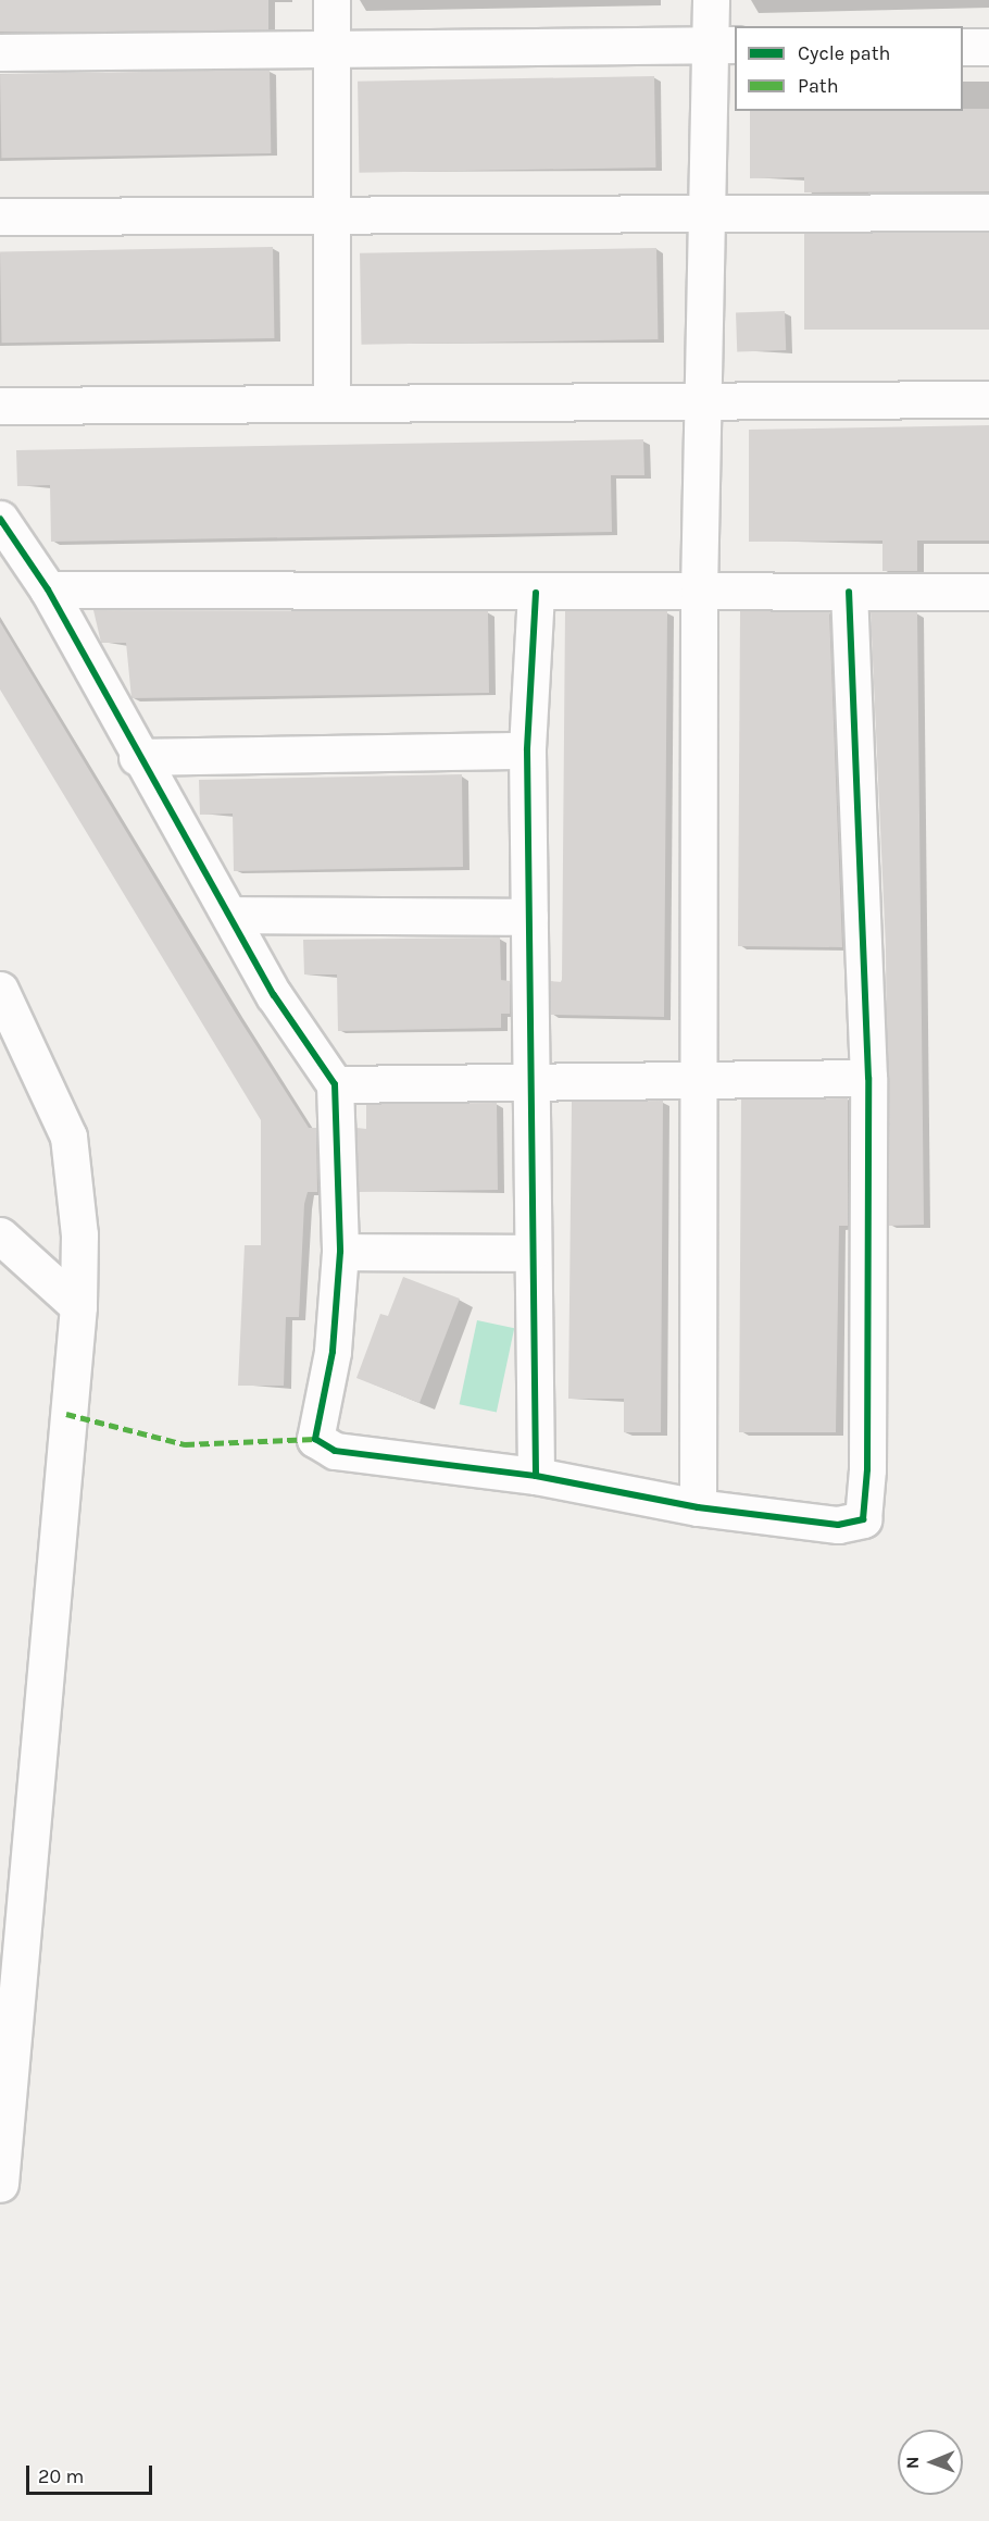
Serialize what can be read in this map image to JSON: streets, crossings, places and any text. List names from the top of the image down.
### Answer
{
  "legend": ["Cycle path", "Path"],
  "scale_bar": "20 m",
  "north": "left"
}
